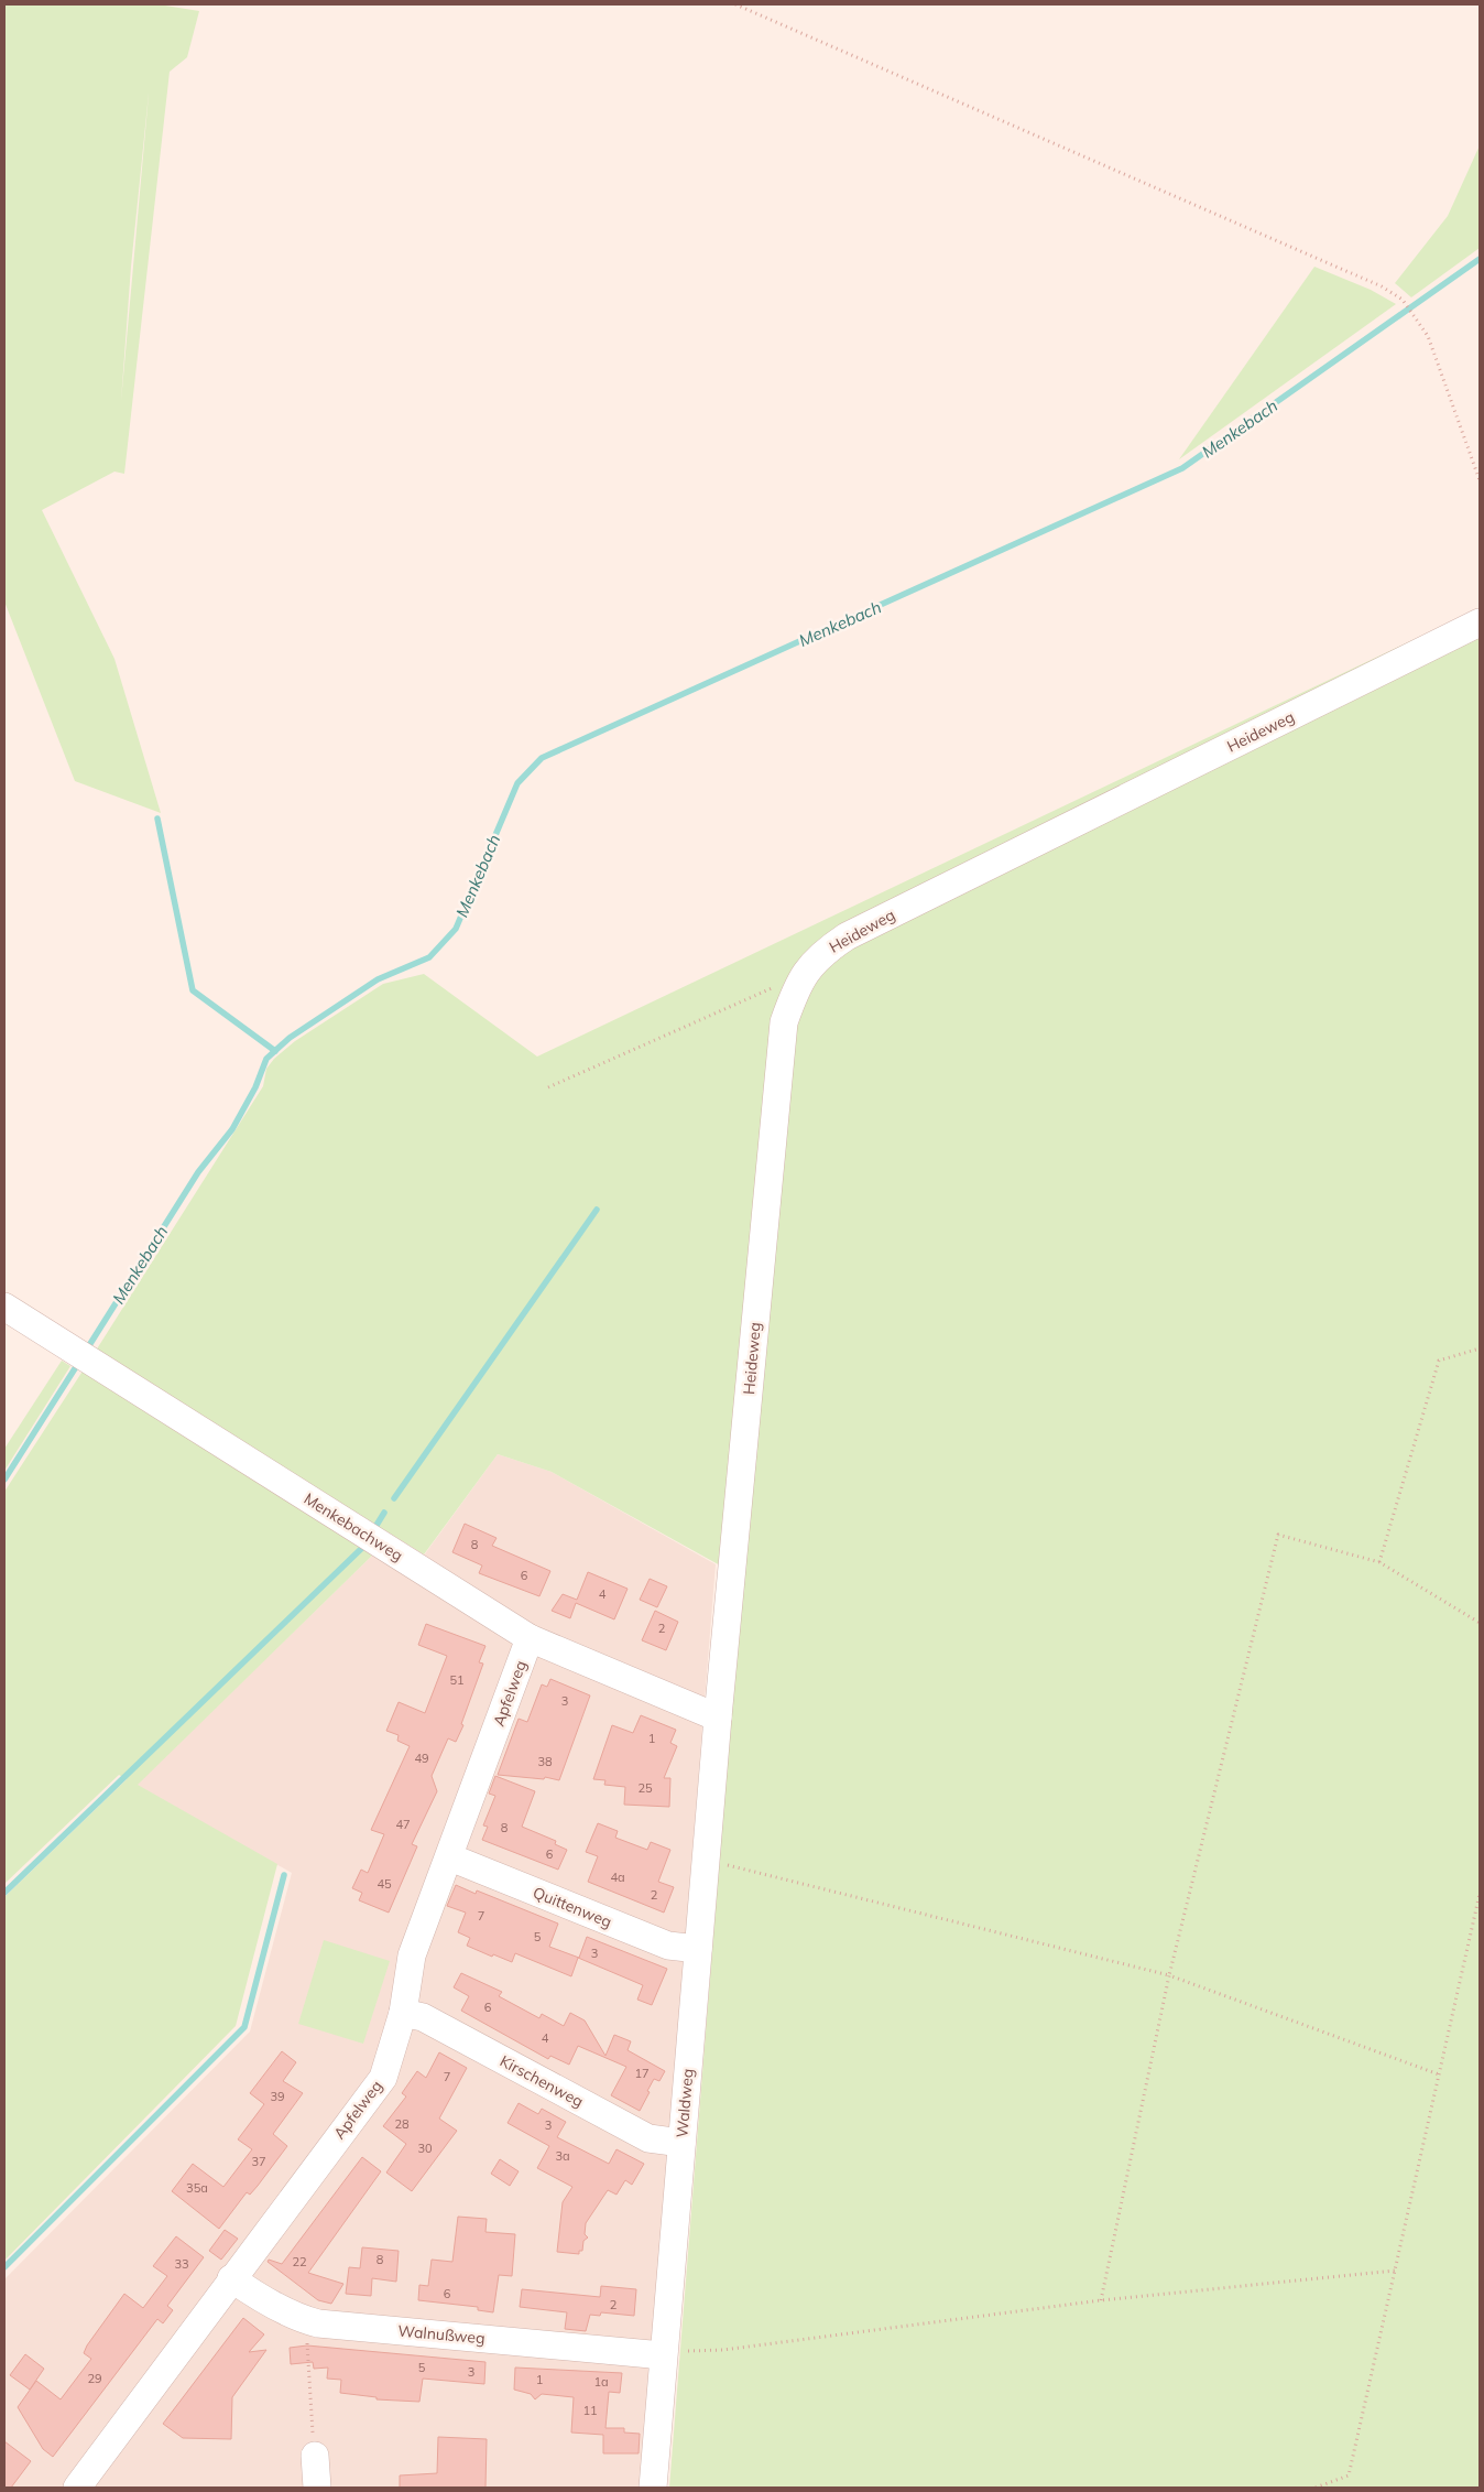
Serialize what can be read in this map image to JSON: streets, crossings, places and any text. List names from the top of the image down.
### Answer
{
  "streets": {
    "street": [
      "Heideweg",
      "Menkebachweg",
      "Apfelweg",
      "Quittenweg",
      "Kirschenweg",
      "Waldweg",
      "Walnußweg"
    ]
  },
  "crossings": [
    ["Heideweg", "Menkebachweg"],
    ["Heideweg", "Waldweg"],
    ["Menkebachweg", "Apfelweg"],
    ["Menkebachweg", "Waldweg"],
    ["Apfelweg", "Quittenweg"],
    ["Apfelweg", "Kirschenweg"],
    ["Apfelweg", "Walnußweg"],
    ["Quittenweg", "Waldweg"],
    ["Kirschenweg", "Waldweg"],
    ["Waldweg", "Walnußweg"]
  ],
  "water": ["Menkebach"],
  "house_numbers": [
    "8",
    "6",
    "4",
    "2",
    "51",
    "3",
    "1",
    "49",
    "38",
    "25",
    "47",
    "8",
    "6",
    "4a",
    "45",
    "2",
    "7",
    "5",
    "3",
    "6",
    "4",
    "17",
    "7",
    "39",
    "28",
    "3",
    "30",
    "3a",
    "37",
    "35a",
    "8",
    "22",
    "33",
    "6",
    "2",
    "5",
    "3",
    "29",
    "1",
    "1a",
    "11"
  ]
}
